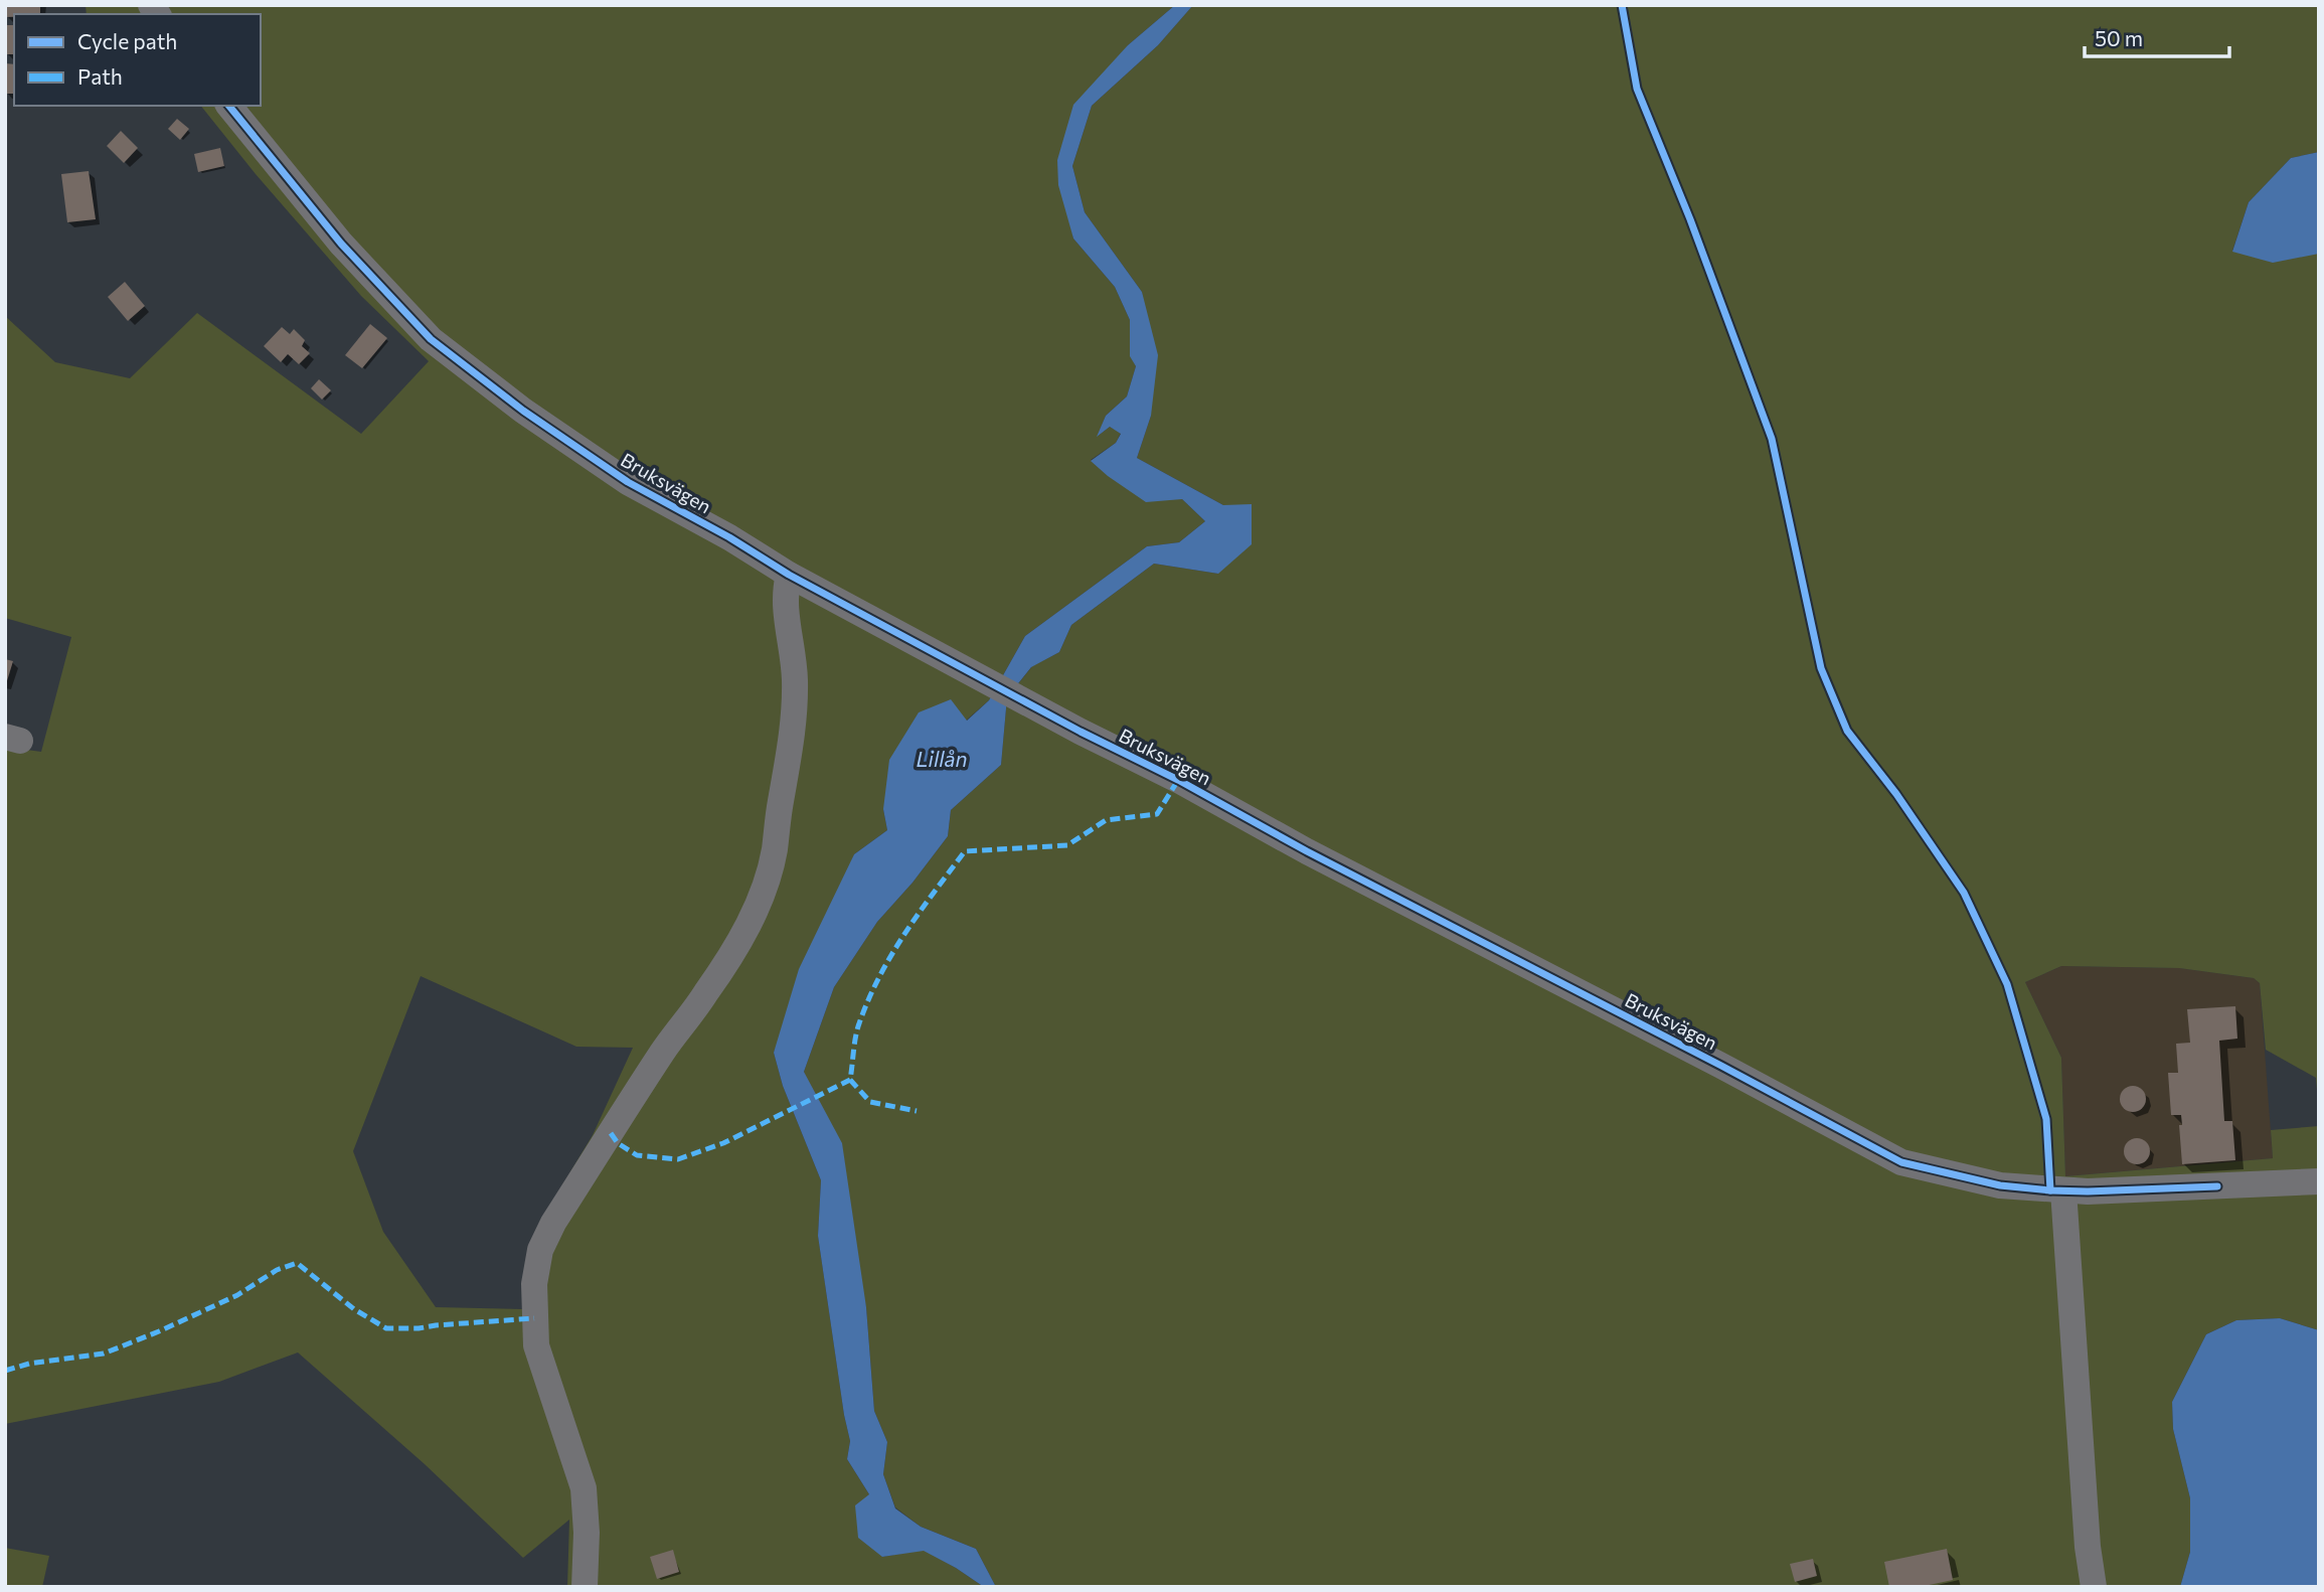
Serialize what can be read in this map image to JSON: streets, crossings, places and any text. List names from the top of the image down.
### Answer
{
  "streets": {
    "street": ["Bruksvägen"]
  },
  "water": ["Lillån"],
  "legend": ["Cycle path", "Path"],
  "scale_bar": "50 m"
}
